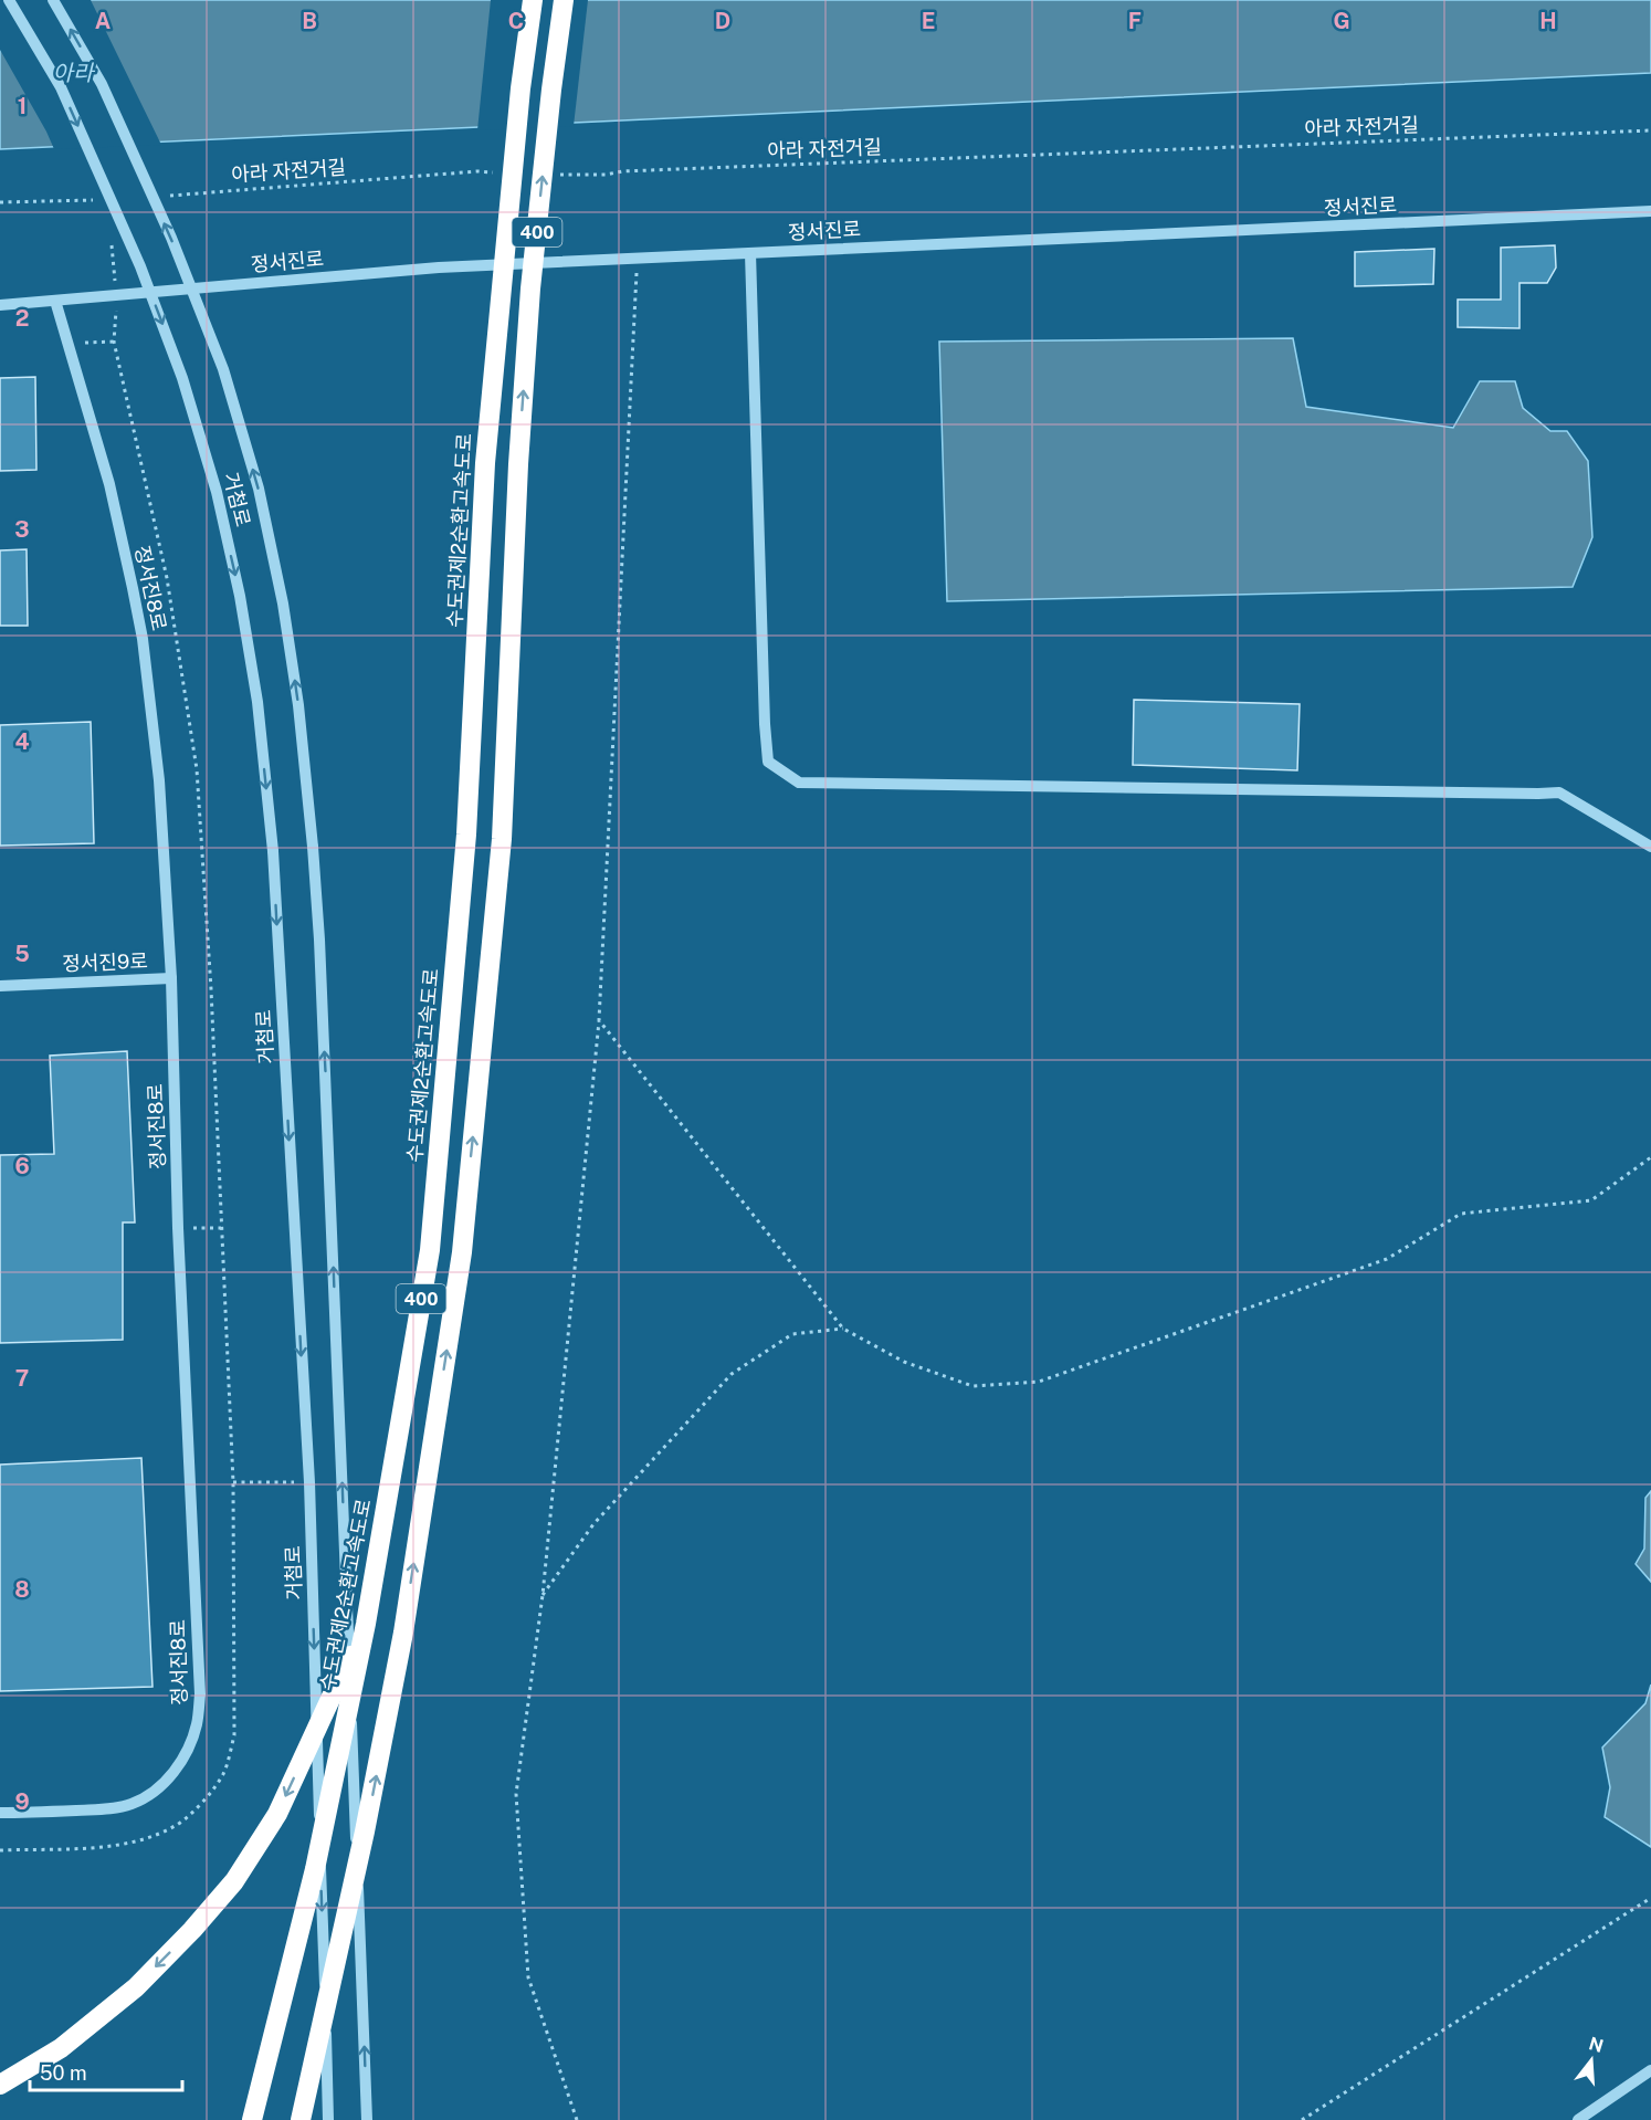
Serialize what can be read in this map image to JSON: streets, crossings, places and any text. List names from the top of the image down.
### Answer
{
  "streets": {
    "highway": ["400", "수도권제2순환고속도로"],
    "street": [
      "정서진로",
      "거첨로",
      "정서진8로",
      "정서진9로"
    ],
    "path": ["아라 자전거길"]
  },
  "crossings": [
    ["정서진로", "정서진8로"],
    ["정서진8로", "정서진9로"]
  ],
  "water": ["아라"],
  "scale_bar": "50 m",
  "north": "top",
  "grid": {
    "columns": [
      "A",
      "B",
      "C",
      "D",
      "E",
      "F",
      "G",
      "H"
    ],
    "rows": [
      "1",
      "2",
      "3",
      "4",
      "5",
      "6",
      "7",
      "8",
      "9"
    ]
  }
}
